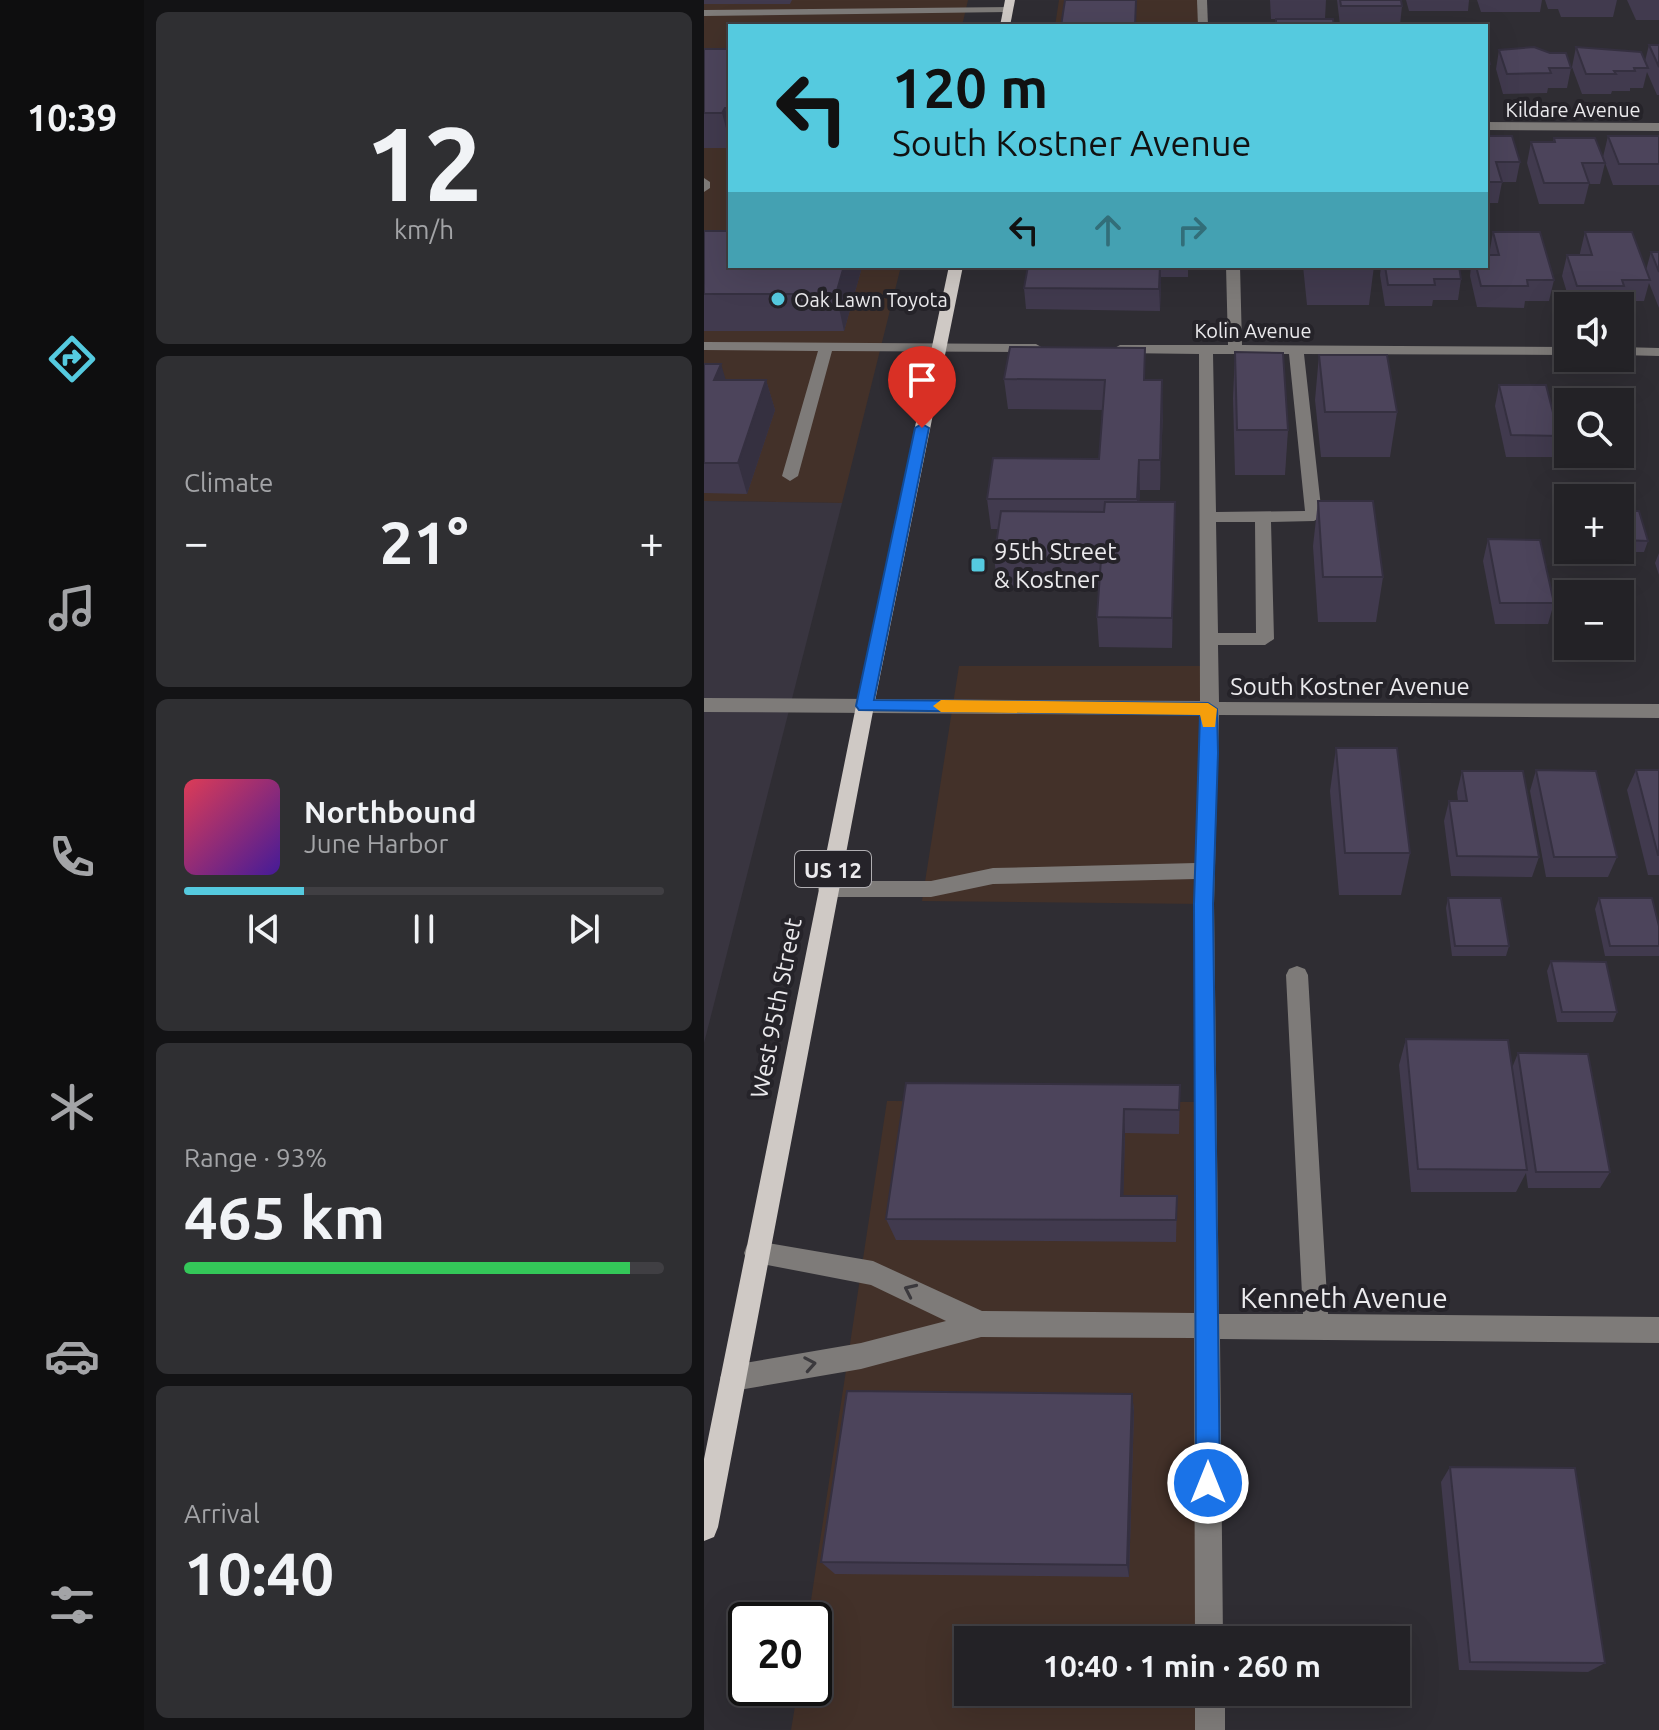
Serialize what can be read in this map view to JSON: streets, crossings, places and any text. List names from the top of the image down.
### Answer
{
  "streets": {
    "main road": ["US 12", "West 95th Street"],
    "street": [
      "Kildare Avenue",
      "Kolin Avenue",
      "South Kostner Avenue",
      "Kenneth Avenue"
    ]
  },
  "crossings": [
    ["South Kostner Avenue", "West 95th Street"],
    ["West 95th Street", "Kenneth Avenue"]
  ],
  "places": {
    "other": ["Oak Lawn Toyota"],
    "transit": ["95th Street & Kostner"]
  },
  "page": {
    "tabs": "10:39",
    "tile": [
      ["12", "km/h"],
      "Climate",
      ["Range · 93%", "465 km"],
      ["Arrival", "10:40"]
    ],
    "turn": ["120 m", "South Kostner Avenue"],
    "map_buttons": ["+", "−"],
    "heat": ["−", "21°", "+"],
    "song": ["Northbound", "June Harbor"],
    "limit": "20",
    "trip": "10:40 · 1 min · 260 m"
  }
}
